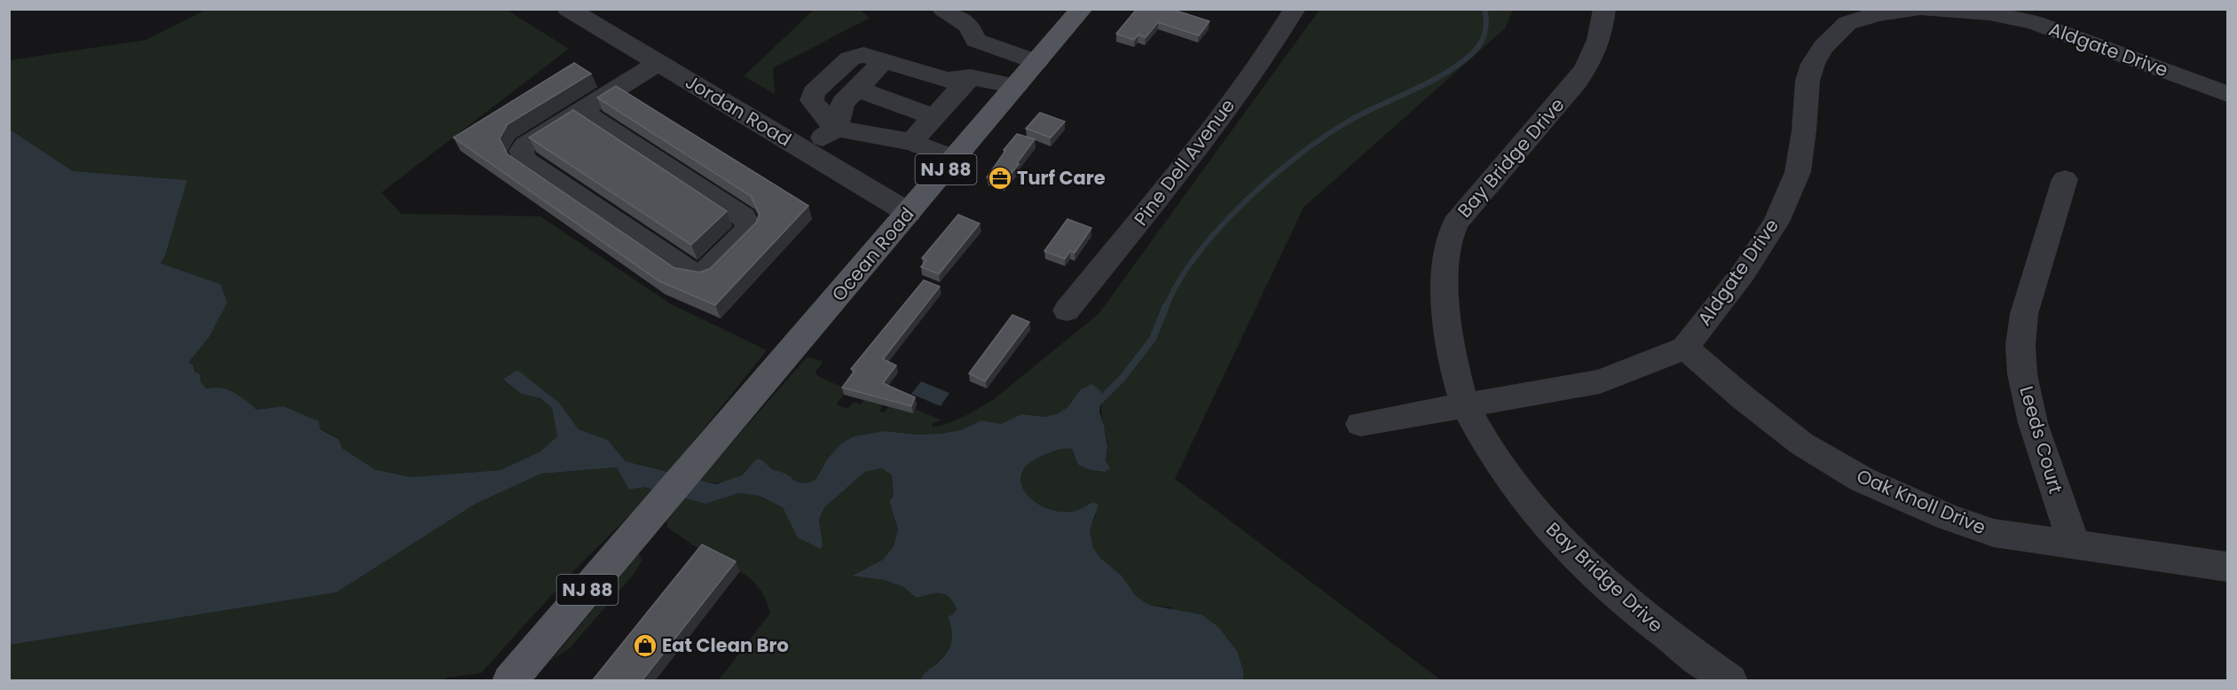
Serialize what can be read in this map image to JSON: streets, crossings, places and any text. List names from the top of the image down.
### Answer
{
  "streets": {
    "main road": ["NJ 88", "Ocean Road"],
    "street": [
      "Aldgate Drive",
      "Jordan Road",
      "Bay Bridge Drive",
      "Pine Dell Avenue",
      "Leeds Court",
      "Oak Knoll Drive"
    ]
  },
  "crossings": [
    ["Aldgate Drive", "Oak Knoll Drive"],
    ["Jordan Road", "Ocean Road"],
    ["Leeds Court", "Oak Knoll Drive"]
  ],
  "places": {
    "office": ["Turf Care"],
    "shop": ["Eat Clean Bro"]
  }
}
